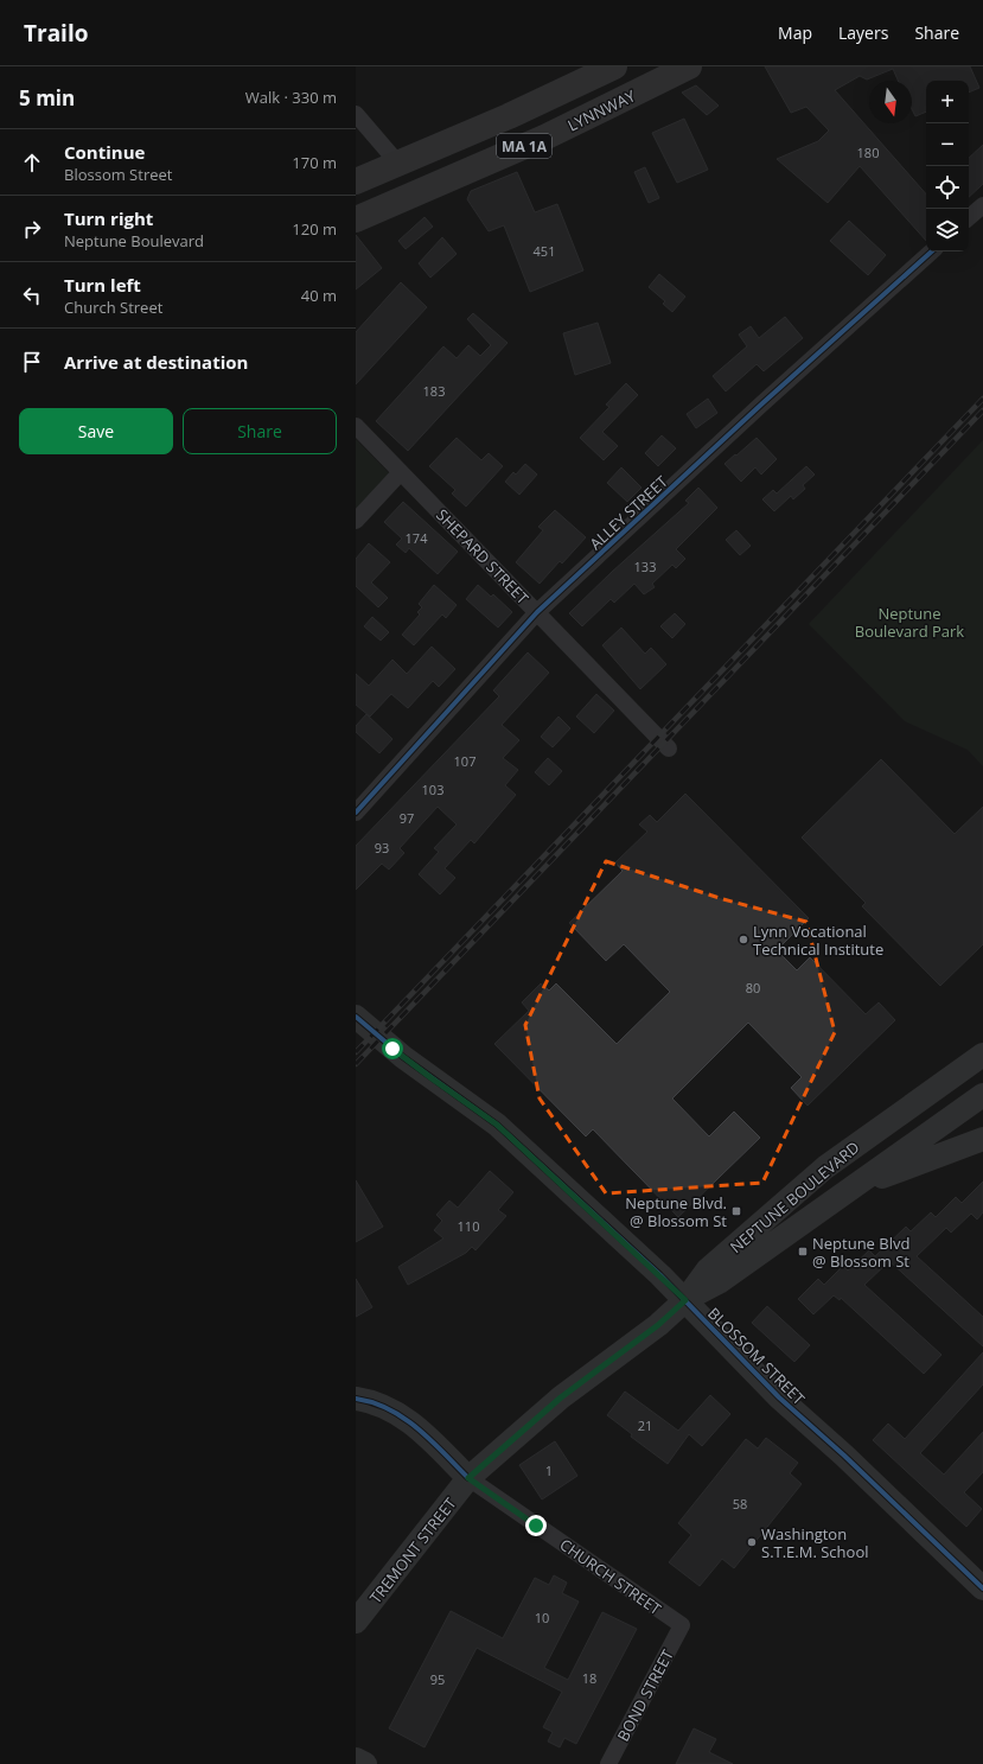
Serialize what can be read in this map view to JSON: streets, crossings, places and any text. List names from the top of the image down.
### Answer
{
  "streets": {
    "highway": ["LYNNWAY", "MA 1A"],
    "main road": ["NEPTUNE BOULEVARD", "BLOSSOM STREET", "TREMONT STREET"],
    "street": [
      "ALLEY STREET",
      "SHEPARD STREET",
      "CHURCH STREET",
      "BOND STREET"
    ]
  },
  "crossings": [
    ["ALLEY STREET", "SHEPARD STREET"],
    ["NEPTUNE BOULEVARD", "BLOSSOM STREET"],
    ["NEPTUNE BOULEVARD", "TREMONT STREET"],
    ["NEPTUNE BOULEVARD", "CHURCH STREET"],
    ["TREMONT STREET", "CHURCH STREET"],
    ["CHURCH STREET", "BOND STREET"]
  ],
  "parks": ["Neptune Boulevard Park"],
  "places": {
    "other": ["Lynn Vocational Technical Institute", "Washington S.T.E.M. School"],
    "transit": ["Neptune Blvd. @ Blossom St", "Neptune Blvd @ Blossom St"]
  },
  "house_numbers": [
    "180",
    "451",
    "183",
    "174",
    "133",
    "107",
    "103",
    "97",
    "93",
    "80",
    "110",
    "21",
    "1",
    "58",
    "10",
    "18",
    "95"
  ],
  "north": "bottom",
  "page": {
    "header": "Trailo",
    "nav": ["Map", "Layers", "Share"],
    "heading": ["5 min", "Walk · 330 m"],
    "map_buttons": ["+", "−"],
    "list": [
      ["Continue", "Blossom Street", "170 m"],
      ["Turn right", "Neptune Boulevard", "120 m"],
      ["Turn left", "Church Street", "40 m"],
      "Arrive at destination"
    ],
    "buttons": ["Save", "Share"]
  }
}
